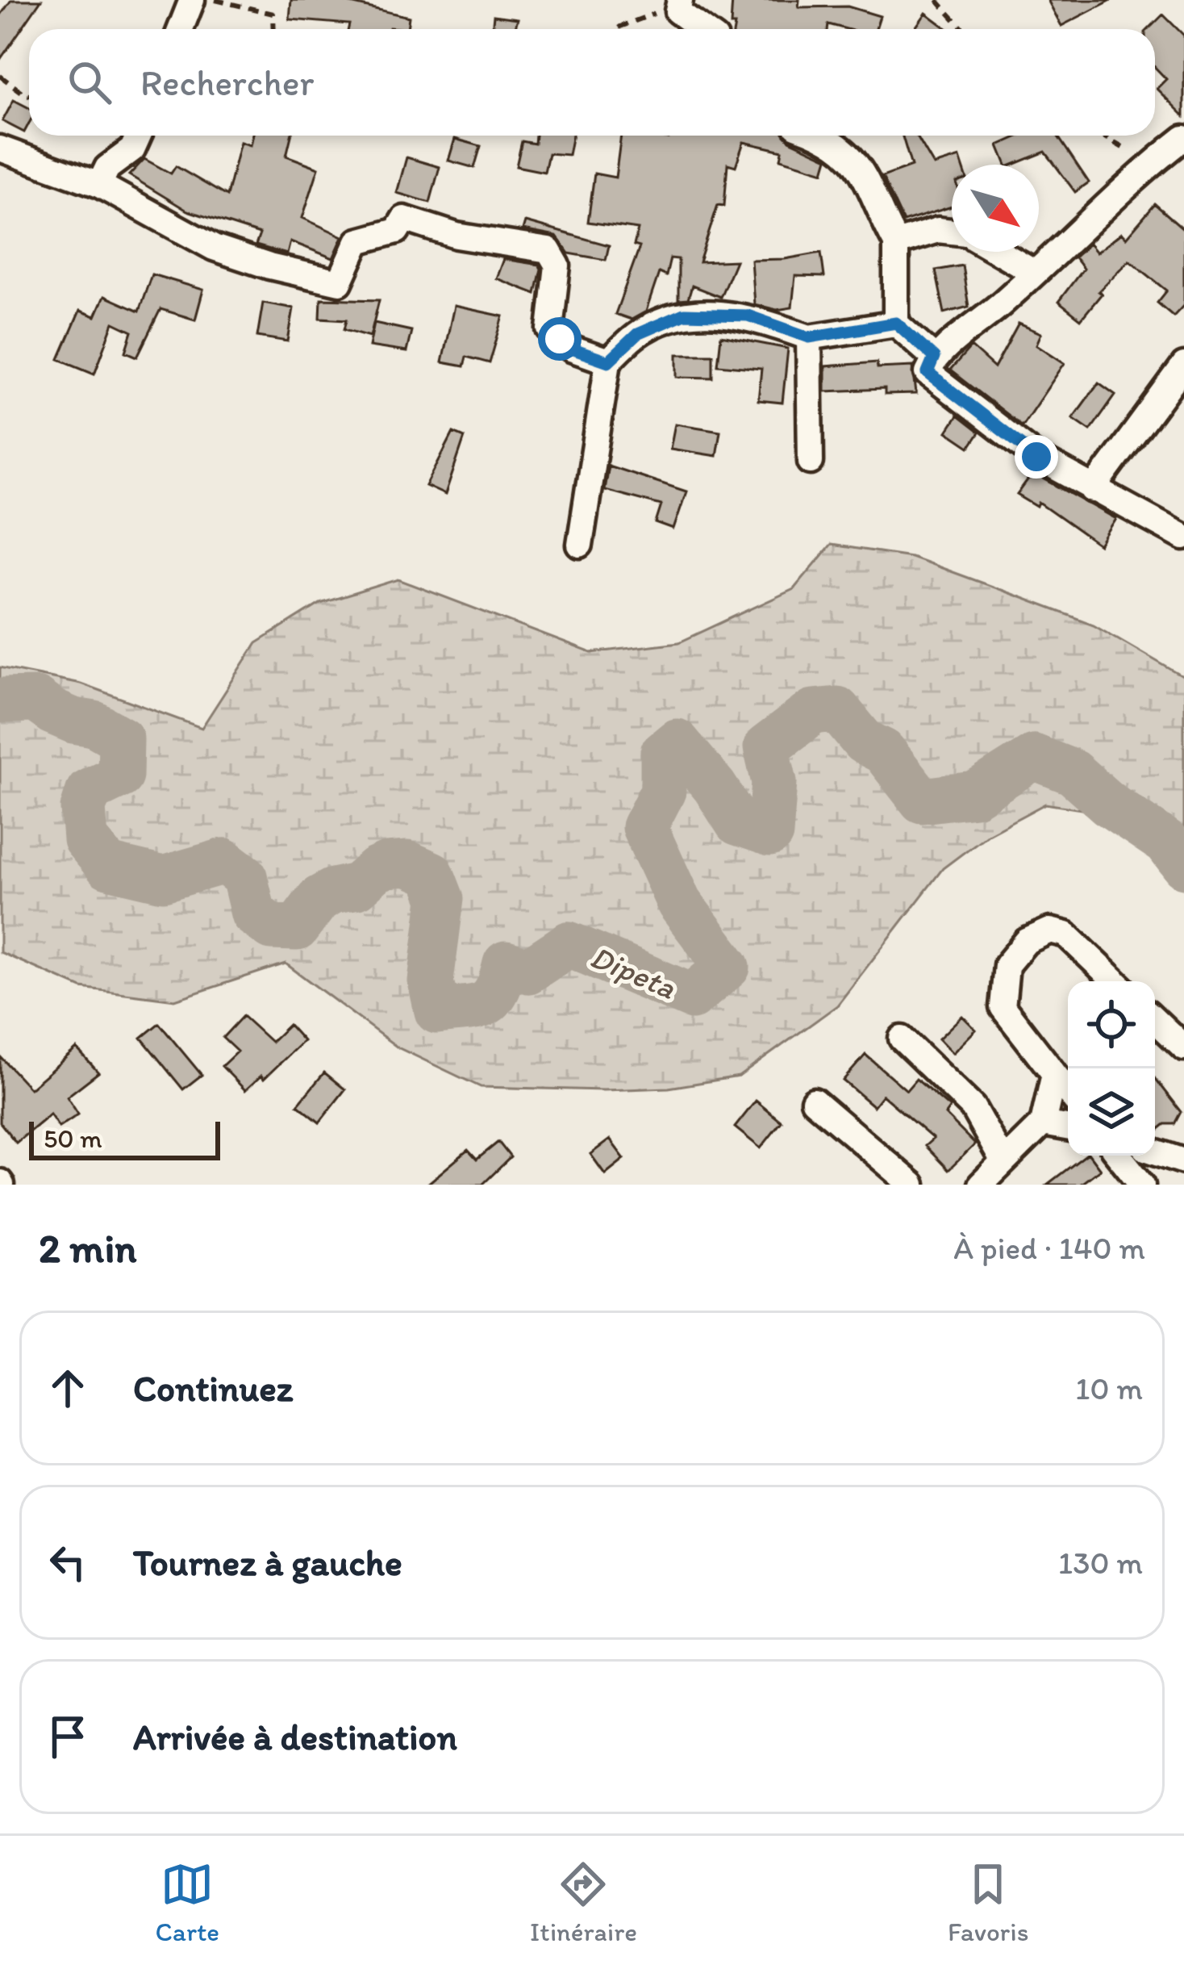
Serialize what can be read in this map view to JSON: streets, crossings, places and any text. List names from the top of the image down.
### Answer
{
  "water": ["Dipeta"],
  "scale_bar": "50 m",
  "north": "bottom right",
  "page": {
    "search": "Rechercher",
    "scale": "50 m",
    "heading": ["2 min", "À pied · 140 m"],
    "list": [
      ["Continuez", "10 m"],
      ["Tournez à gauche", "130 m"],
      "Arrivée à destination"
    ],
    "nav": ["Carte", "Itinéraire", "Favoris"]
  }
}
